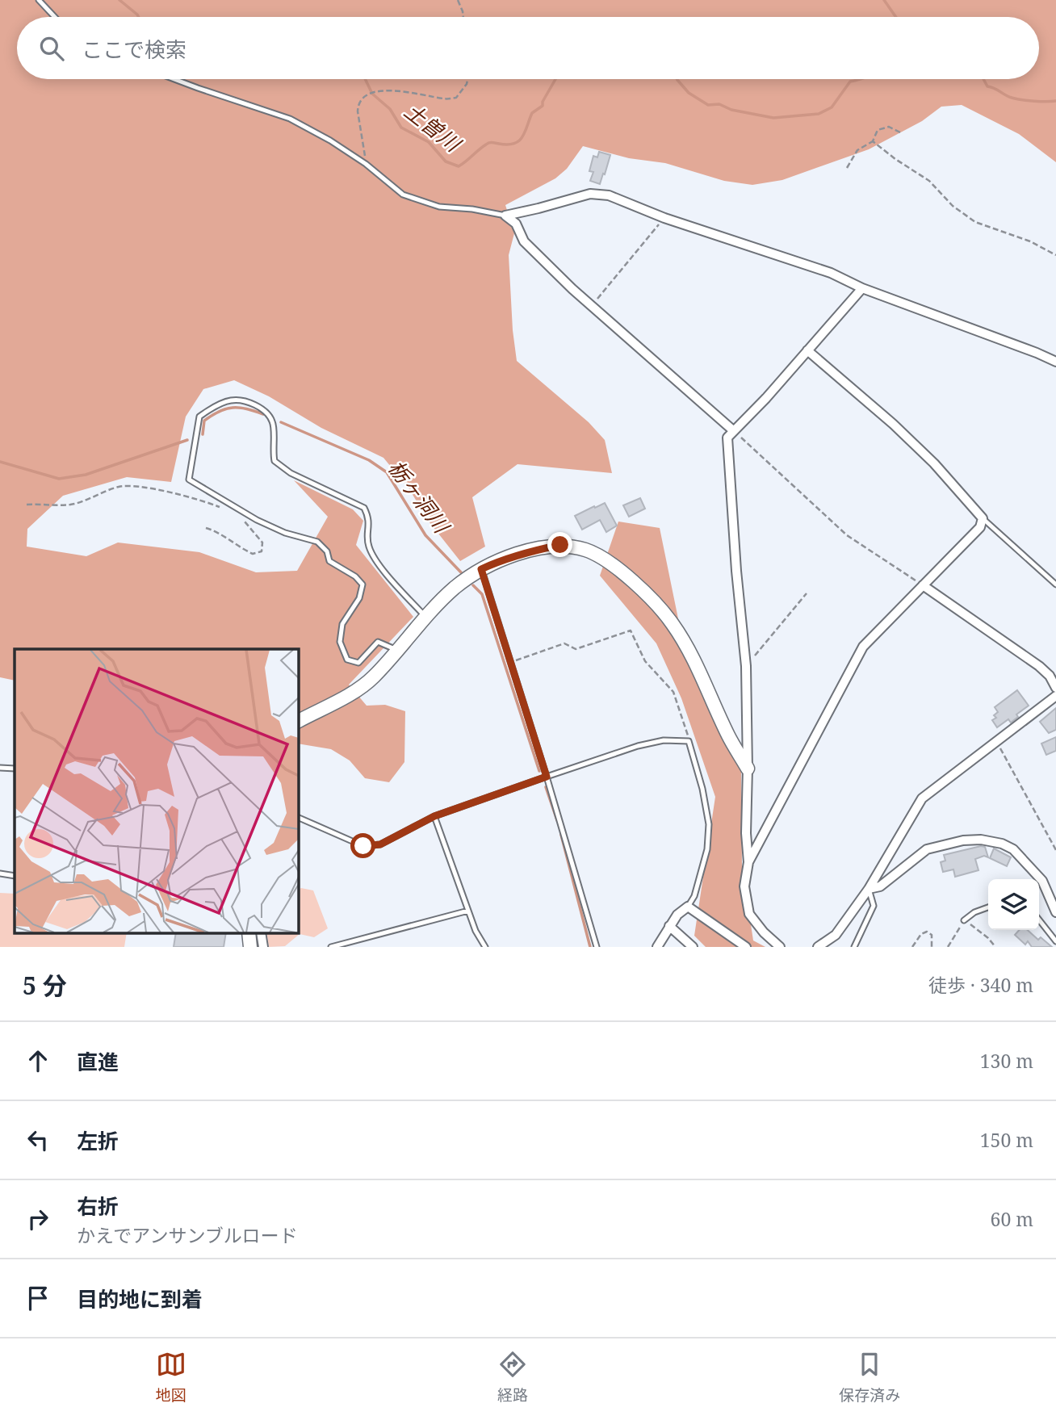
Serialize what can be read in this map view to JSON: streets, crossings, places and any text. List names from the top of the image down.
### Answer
{
  "water": ["土曽川", "栃ヶ洞川"],
  "page": {
    "search": "ここで検索",
    "heading": ["5 分", "徒歩 · 340 m"],
    "list": [
      ["直進", "130 m"],
      ["左折", "150 m"],
      ["右折", "かえでアンサンブルロード", "60 m"],
      "目的地に到着"
    ],
    "nav": ["地図", "経路", "保存済み"]
  }
}
